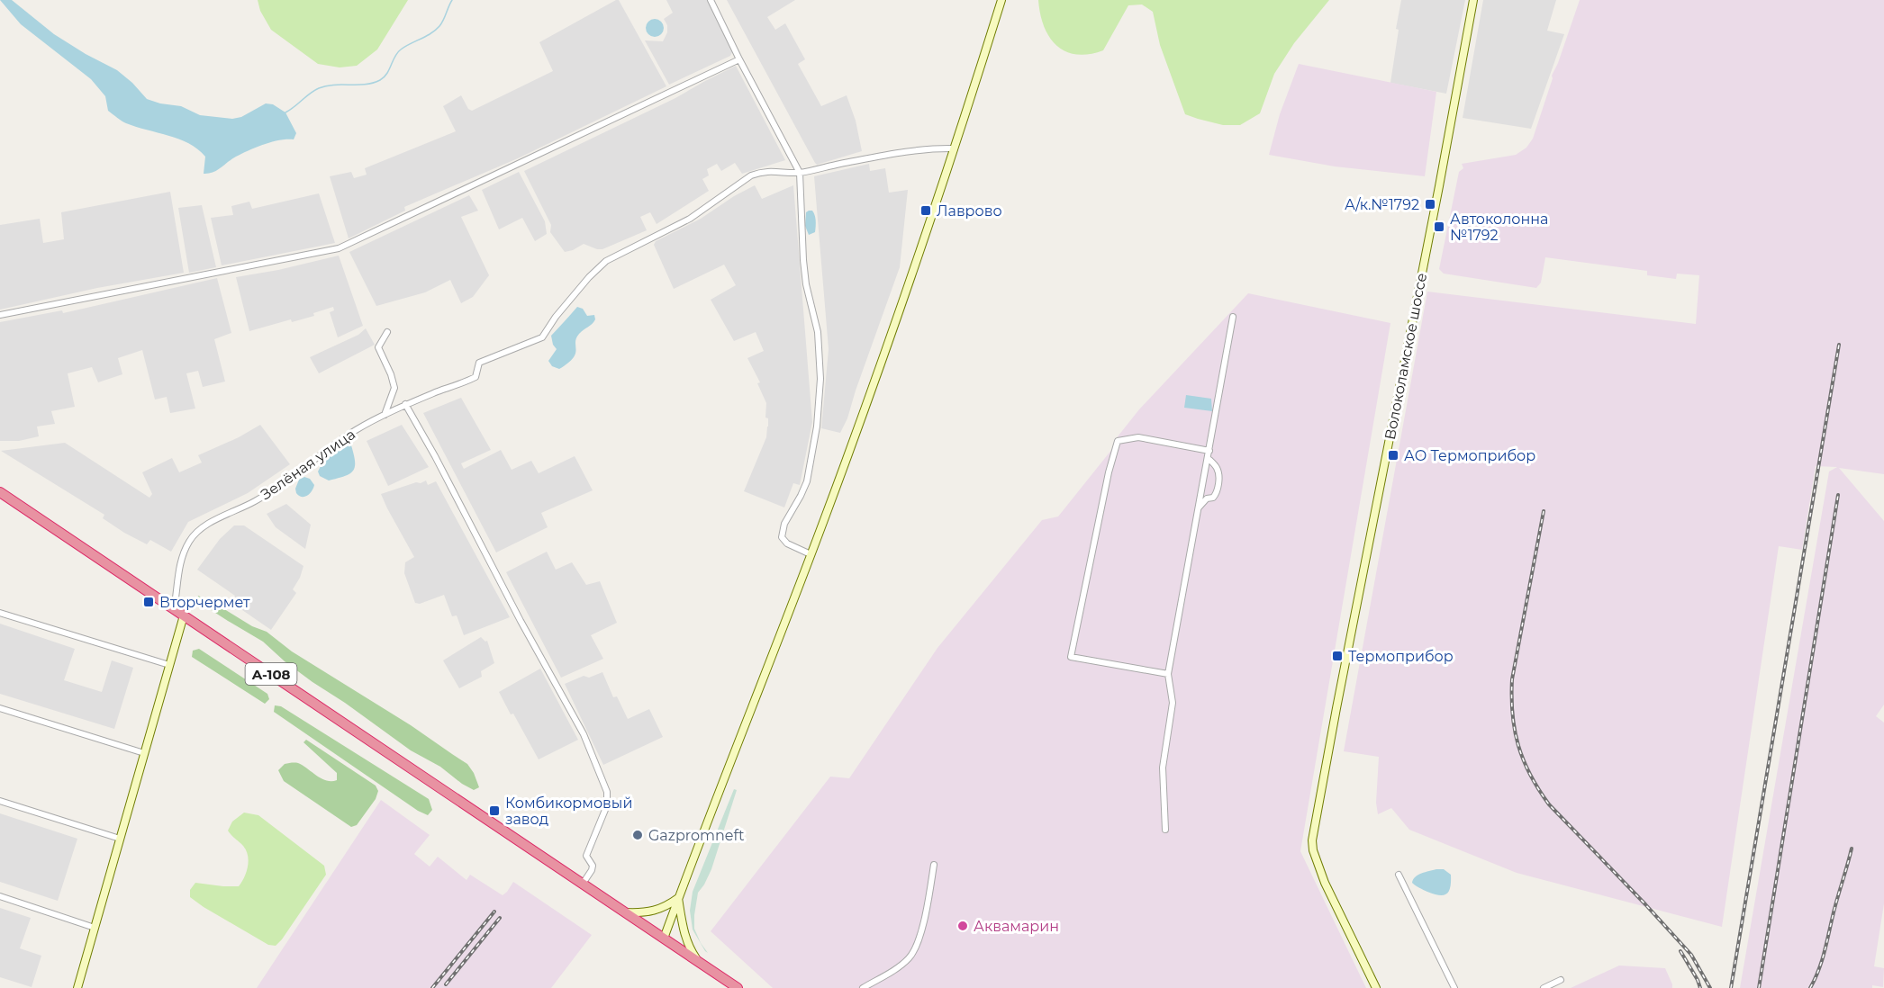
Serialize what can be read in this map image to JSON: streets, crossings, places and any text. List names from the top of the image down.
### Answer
{
  "streets": {
    "highway": ["А-108"],
    "street": ["Волоколамское шоссе", "Зелёная улица"]
  },
  "crossings": [
    ["Зелёная улица", "А-108"]
  ],
  "places": {
    "transit": [
      "А/к.№1792",
      "Лаврово",
      "Автоколонна №1792",
      "АО Термоприбор",
      "Вторчермет",
      "Термоприбор",
      "Комбикормовый завод"
    ],
    "other": ["Gazpromneft", "Аквамарин"]
  }
}
